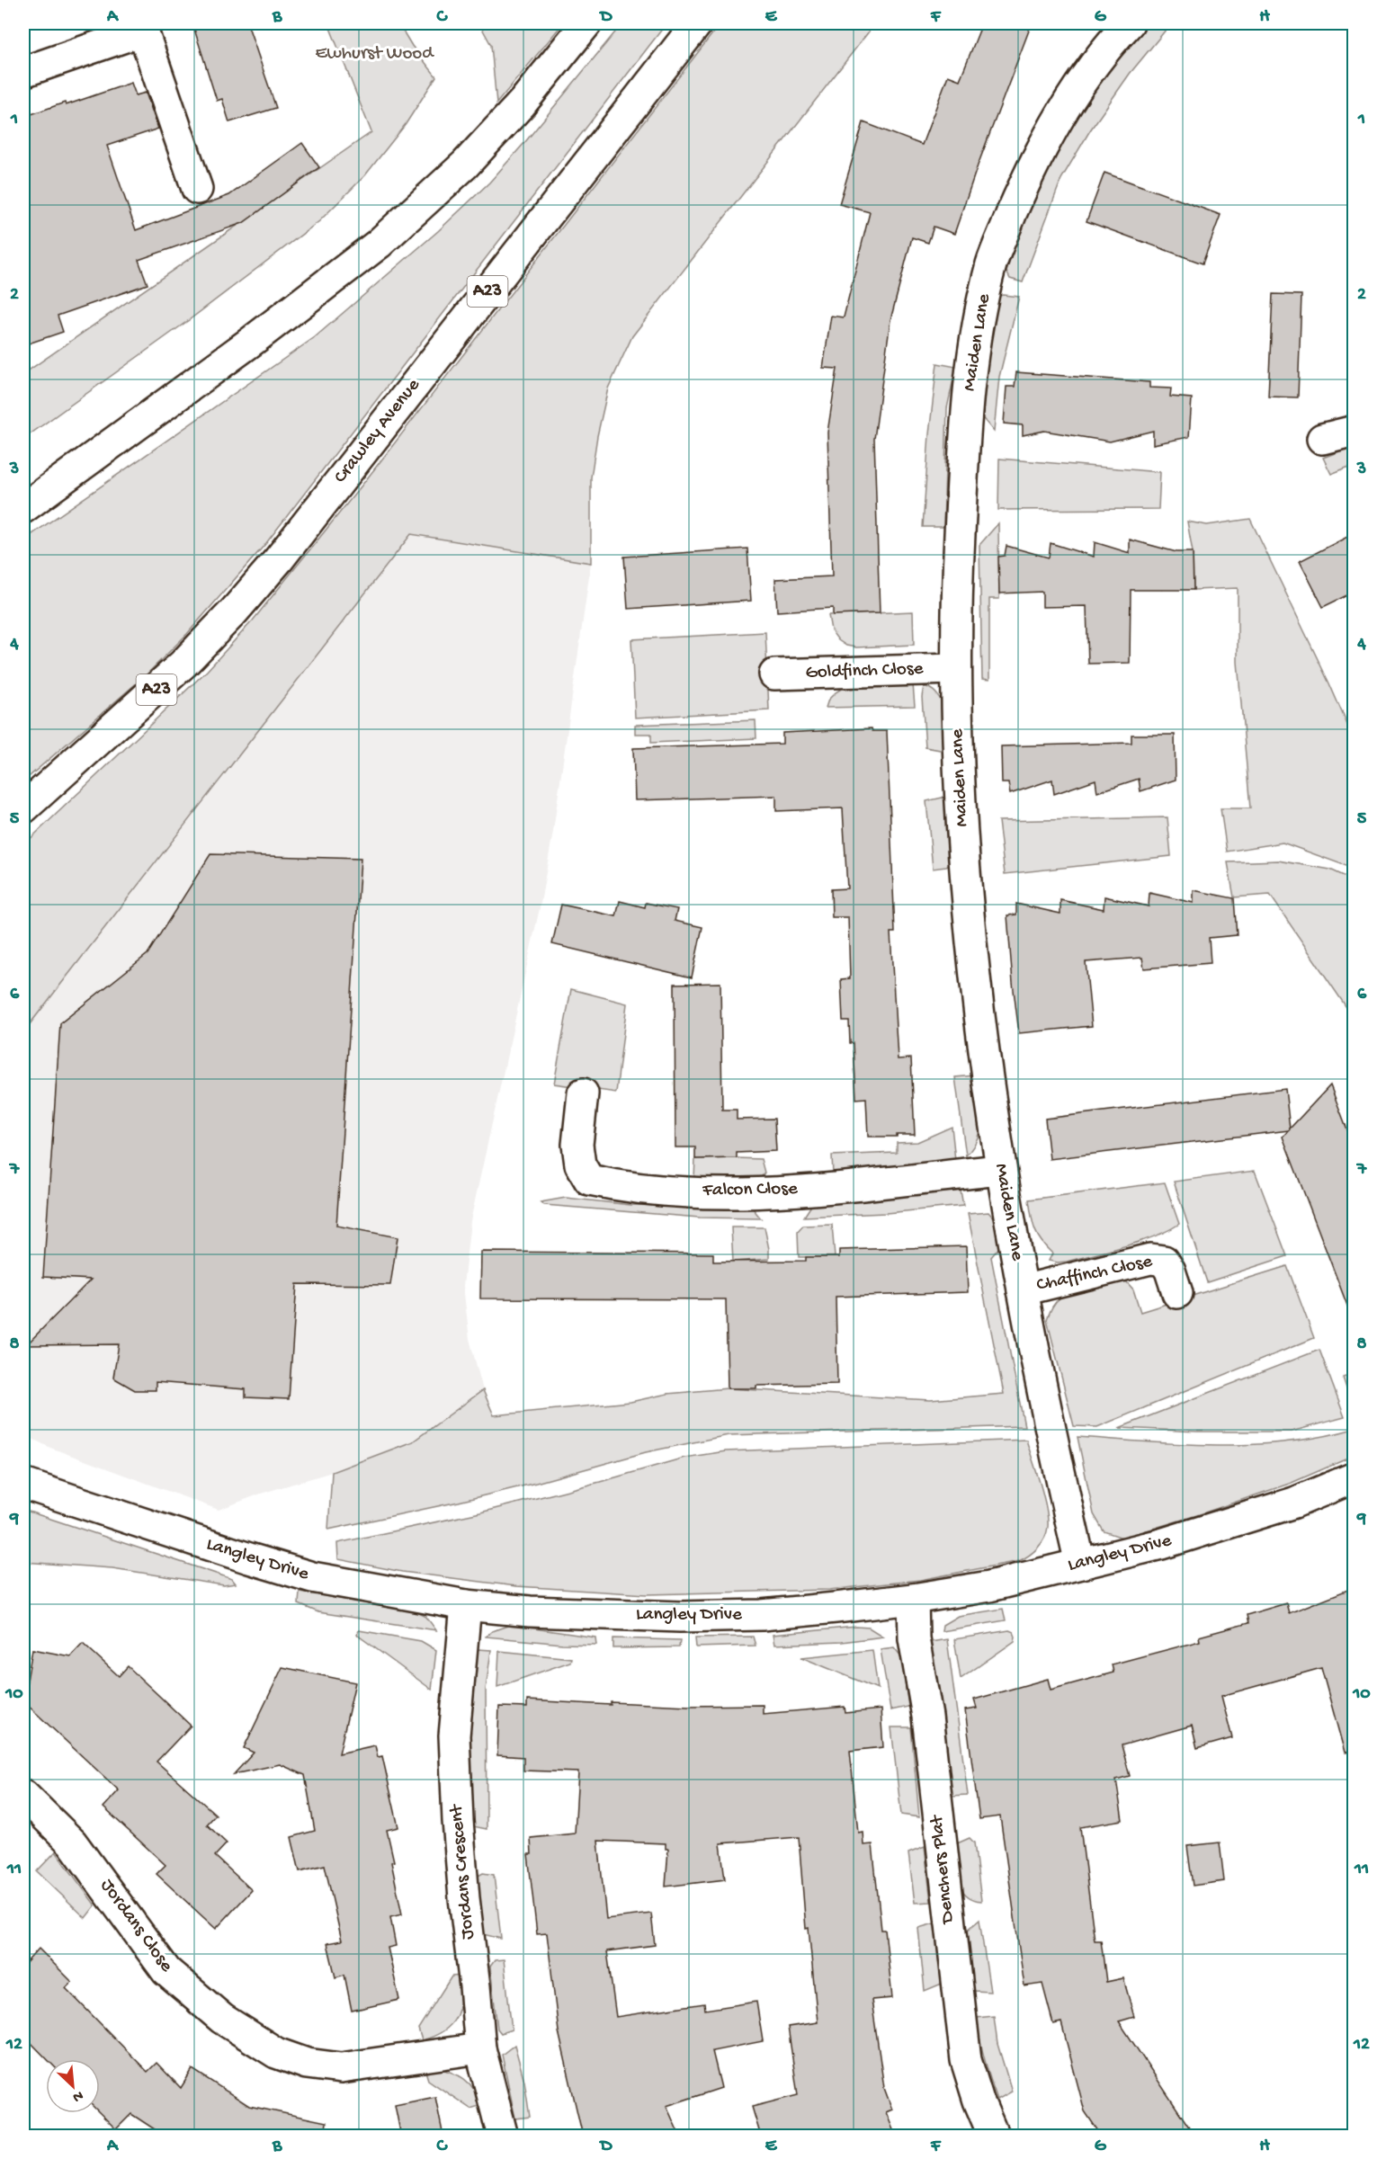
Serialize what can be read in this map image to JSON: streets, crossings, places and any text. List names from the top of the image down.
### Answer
{
  "streets": {
    "street": [
      "A23",
      "Maiden Lane",
      "Crawley Avenue",
      "Goldfinch Close",
      "Falcon Close",
      "Chaffinch Close",
      "Langley Drive",
      "Denchers Plat",
      "Jordans Crescent",
      "Jordans Close"
    ]
  },
  "crossings": [
    ["Maiden Lane", "Goldfinch Close"],
    ["Maiden Lane", "Falcon Close"],
    ["Maiden Lane", "Chaffinch Close"],
    ["Maiden Lane", "Langley Drive"],
    ["Langley Drive", "Denchers Plat"],
    ["Langley Drive", "Jordans Crescent"],
    ["Jordans Crescent", "Jordans Close"]
  ],
  "parks": ["Ewhurst Wood"],
  "north": "bottom right",
  "grid": {
    "columns": [
      "A",
      "B",
      "C",
      "D",
      "E",
      "F",
      "G",
      "H"
    ],
    "rows": [
      "1",
      "2",
      "3",
      "4",
      "5",
      "6",
      "7",
      "8",
      "9",
      "10",
      "11",
      "12"
    ]
  }
}
